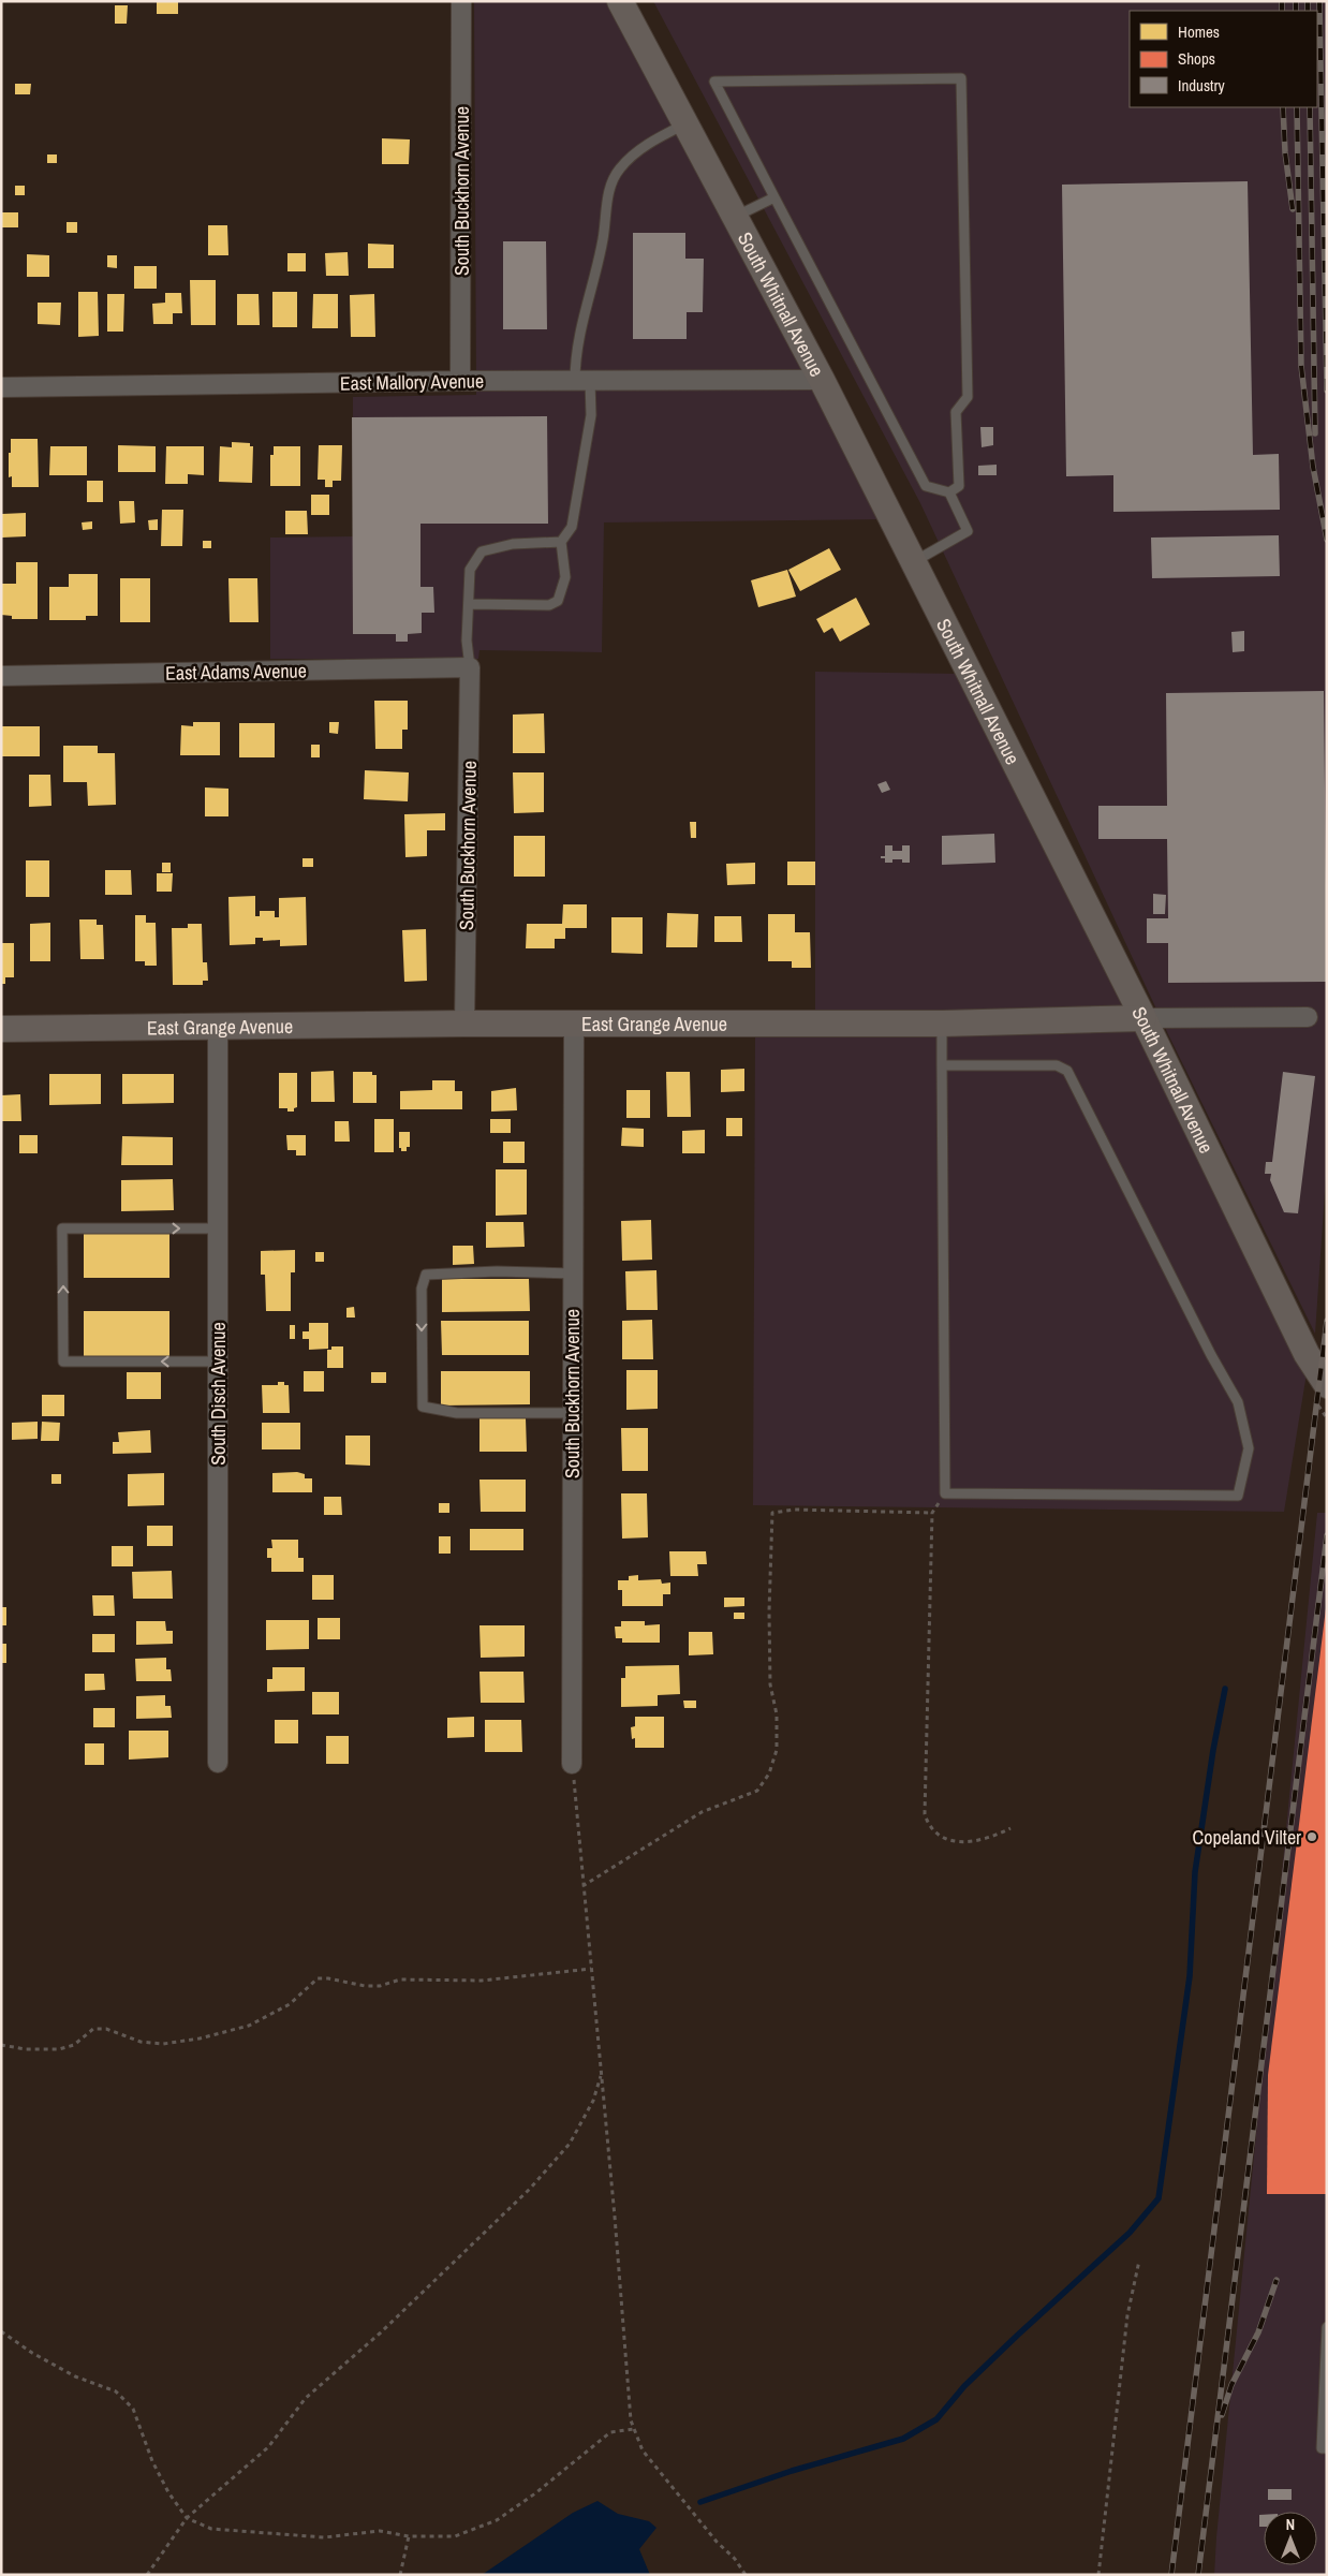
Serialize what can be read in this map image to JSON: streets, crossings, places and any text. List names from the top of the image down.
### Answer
{
  "streets": {
    "street": [
      "South Buckhorn Avenue",
      "South Whitnall Avenue",
      "East Mallory Avenue",
      "East Adams Avenue",
      "East Grange Avenue",
      "South Disch Avenue"
    ]
  },
  "crossings": [
    ["South Buckhorn Avenue", "East Mallory Avenue"],
    ["South Buckhorn Avenue", "East Adams Avenue"],
    ["South Buckhorn Avenue", "East Grange Avenue"],
    ["South Whitnall Avenue", "East Mallory Avenue"],
    ["South Whitnall Avenue", "East Grange Avenue"],
    ["East Grange Avenue", "South Disch Avenue"]
  ],
  "places": ["Copeland Vilter"],
  "legend": ["Homes", "Shops", "Industry"],
  "north": "top"
}
